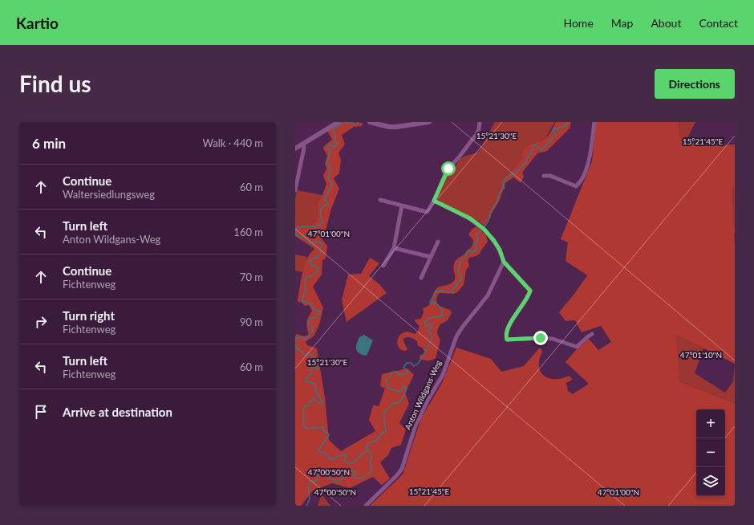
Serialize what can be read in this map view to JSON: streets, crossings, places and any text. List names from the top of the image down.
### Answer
{
  "streets": {
    "street": ["Anton Wildgans-Weg"]
  },
  "page": {
    "header": "Kartio",
    "nav": [
      "Home",
      "Map",
      "About",
      "Contact"
    ],
    "buttons": "Directions",
    "title": "Find us",
    "heading": ["6 min", "Walk · 440 m"],
    "list": [
      ["Continue", "Waltersiedlungsweg", "60 m"],
      ["Turn left", "Anton Wildgans-Weg", "160 m"],
      ["Continue", "Fichtenweg", "70 m"],
      ["Turn right", "Fichtenweg", "90 m"],
      ["Turn left", "Fichtenweg", "60 m"],
      "Arrive at destination"
    ],
    "map_buttons": ["+", "−"]
  },
  "coordinates": [
    "15°21'30\"E",
    "15°21'45\"E",
    "47°01'00\"N",
    "47°01'10\"N",
    "47°00'50\"N"
  ]
}
